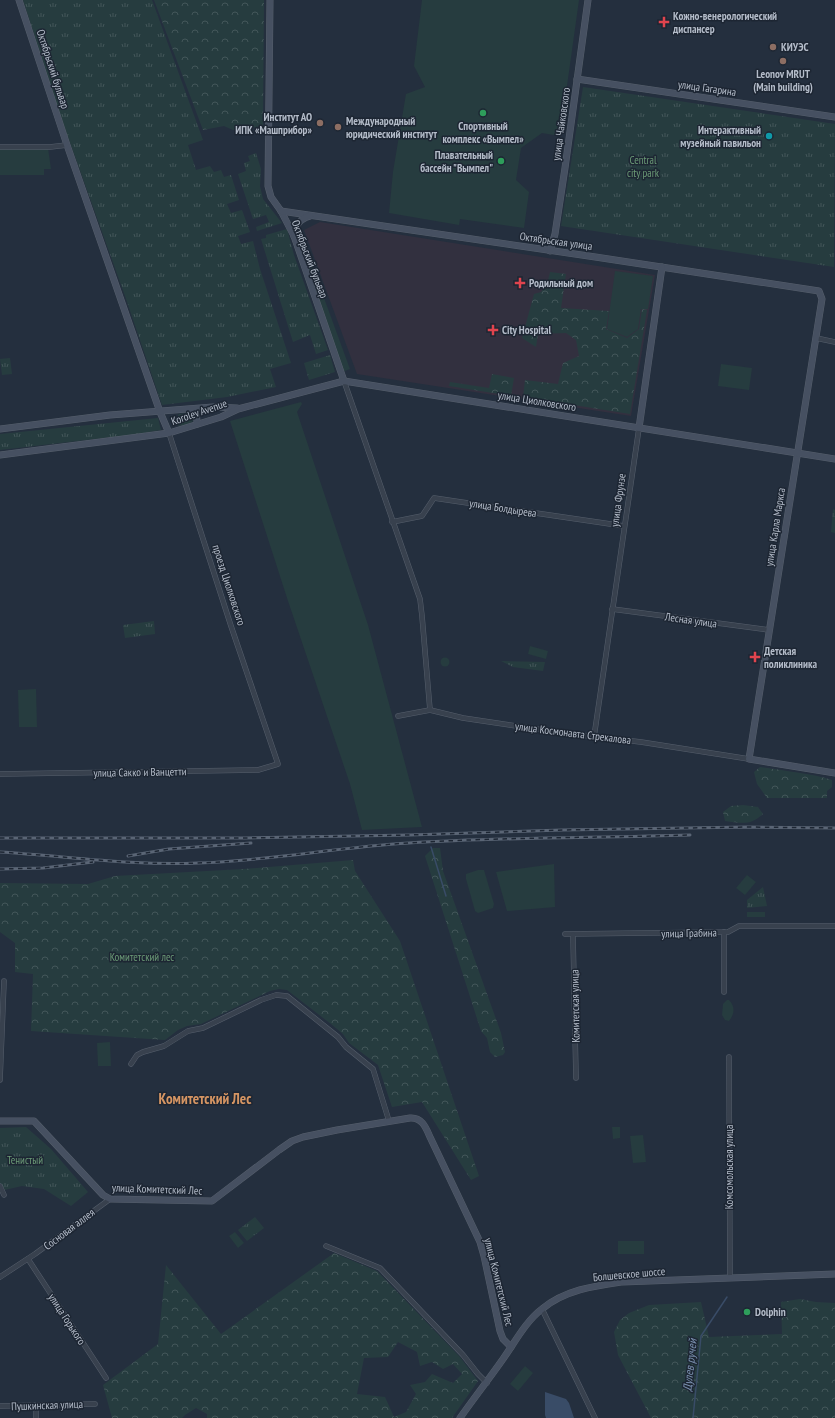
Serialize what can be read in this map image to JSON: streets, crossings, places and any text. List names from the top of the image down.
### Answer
{
  "streets": {
    "street": [
      "Октябрьский бульвар",
      "улица Гагарина",
      "улица Чайковского",
      "Октябрьская улица",
      "улица Циолковского",
      "Korolev Avenue",
      "улица Фрунзе",
      "улица Болдырева",
      "улица Карла Маркса",
      "проезд Циолковского",
      "Лесная улица",
      "улица Космонавта Стрекалова",
      "улица Сакко и Ванцетти",
      "улица Грабина",
      "Комитетская улица",
      "Комсомольская улица",
      "улица Комитетский Лес",
      "Сосновая аллея",
      "Болшевское шоссе",
      "улица Горького",
      "Пушкинская улица"
    ]
  },
  "crossings": [
    ["Октябрьский бульвар", "Октябрьская улица"],
    ["Октябрьский бульвар", "улица Циолковского"],
    ["Октябрьский бульвар", "Korolev Avenue"],
    ["Октябрьский бульвар", "проезд Циолковского"],
    ["улица Гагарина", "улица Чайковского"],
    ["улица Чайковского", "Октябрьская улица"],
    ["Октябрьская улица", "улица Фрунзе"],
    ["Октябрьская улица", "улица Карла Маркса"],
    ["улица Циолковского", "Korolev Avenue"],
    ["улица Циолковского", "улица Фрунзе"],
    ["улица Циолковского", "улица Карла Маркса"],
    ["Korolev Avenue", "проезд Циолковского"],
    ["улица Фрунзе", "улица Болдырева"],
    ["улица Фрунзе", "Лесная улица"],
    ["улица Фрунзе", "улица Космонавта Стрекалова"],
    ["улица Карла Маркса", "Лесная улица"],
    ["улица Карла Маркса", "улица Космонавта Стрекалова"],
    ["проезд Циолковского", "улица Сакко и Ванцетти"],
    ["улица Грабина", "Комитетская улица"],
    ["Комсомольская улица", "Болшевское шоссе"],
    ["улица Комитетский Лес", "Сосновая аллея"],
    ["улица Комитетский Лес", "Болшевское шоссе"],
    ["Сосновая аллея", "улица Горького"]
  ],
  "districts": ["Комитетский Лес"],
  "water": ["Дулев ручей"],
  "parks": ["Central city park", "Комитетский лес", "Тенистый"],
  "places": {
    "health": [
      "Кожно-венерологический диспансер",
      "Родильный дом",
      "City Hospital",
      "Детская поликлиника"
    ],
    "other": [
      "КИУЭС",
      "Leonov MRUT (Main building)",
      "Спортивный комплекс «Вымпел»",
      "Институт АО ИПК «Машприбор»",
      "Международный юридический институт",
      "Интерактивный музейный павильон",
      "Плавательный бассейн \"Вымпел\"",
      "Dolphin"
    ]
  }
}
